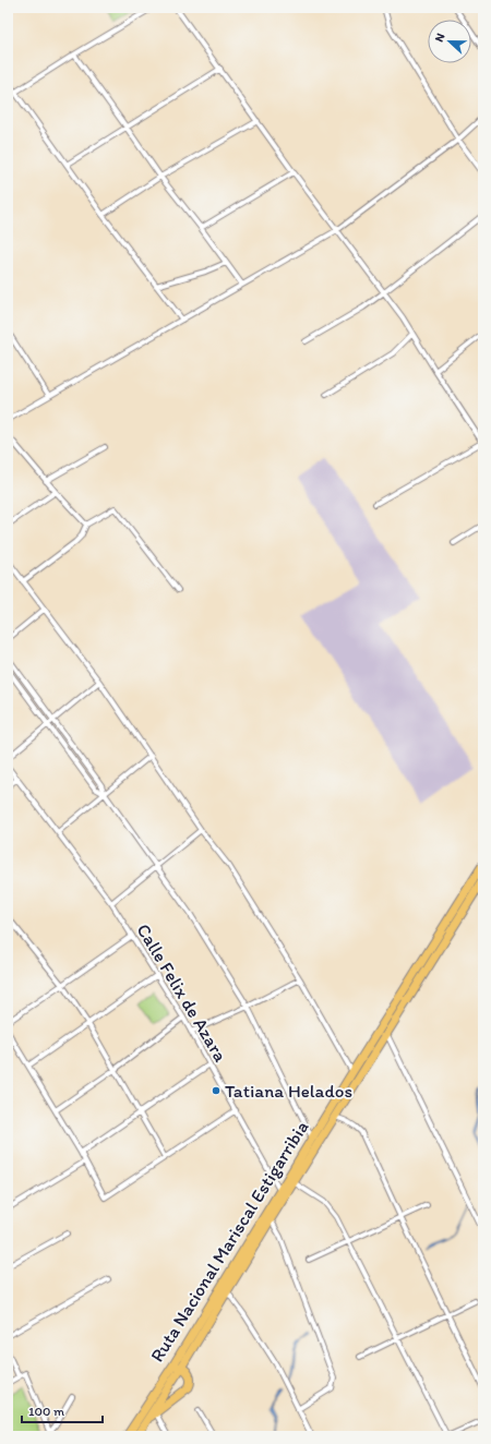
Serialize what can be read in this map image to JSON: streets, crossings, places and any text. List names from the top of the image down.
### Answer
{
  "streets": {
    "highway": ["Ruta Nacional Mariscal Estigarribia"],
    "street": ["Calle Felix de Azara"]
  },
  "crossings": [
    ["Calle Felix de Azara", "Ruta Nacional Mariscal Estigarribia"]
  ],
  "places": ["Tatiana Helados"],
  "scale_bar": "100 m",
  "north": "left"
}
